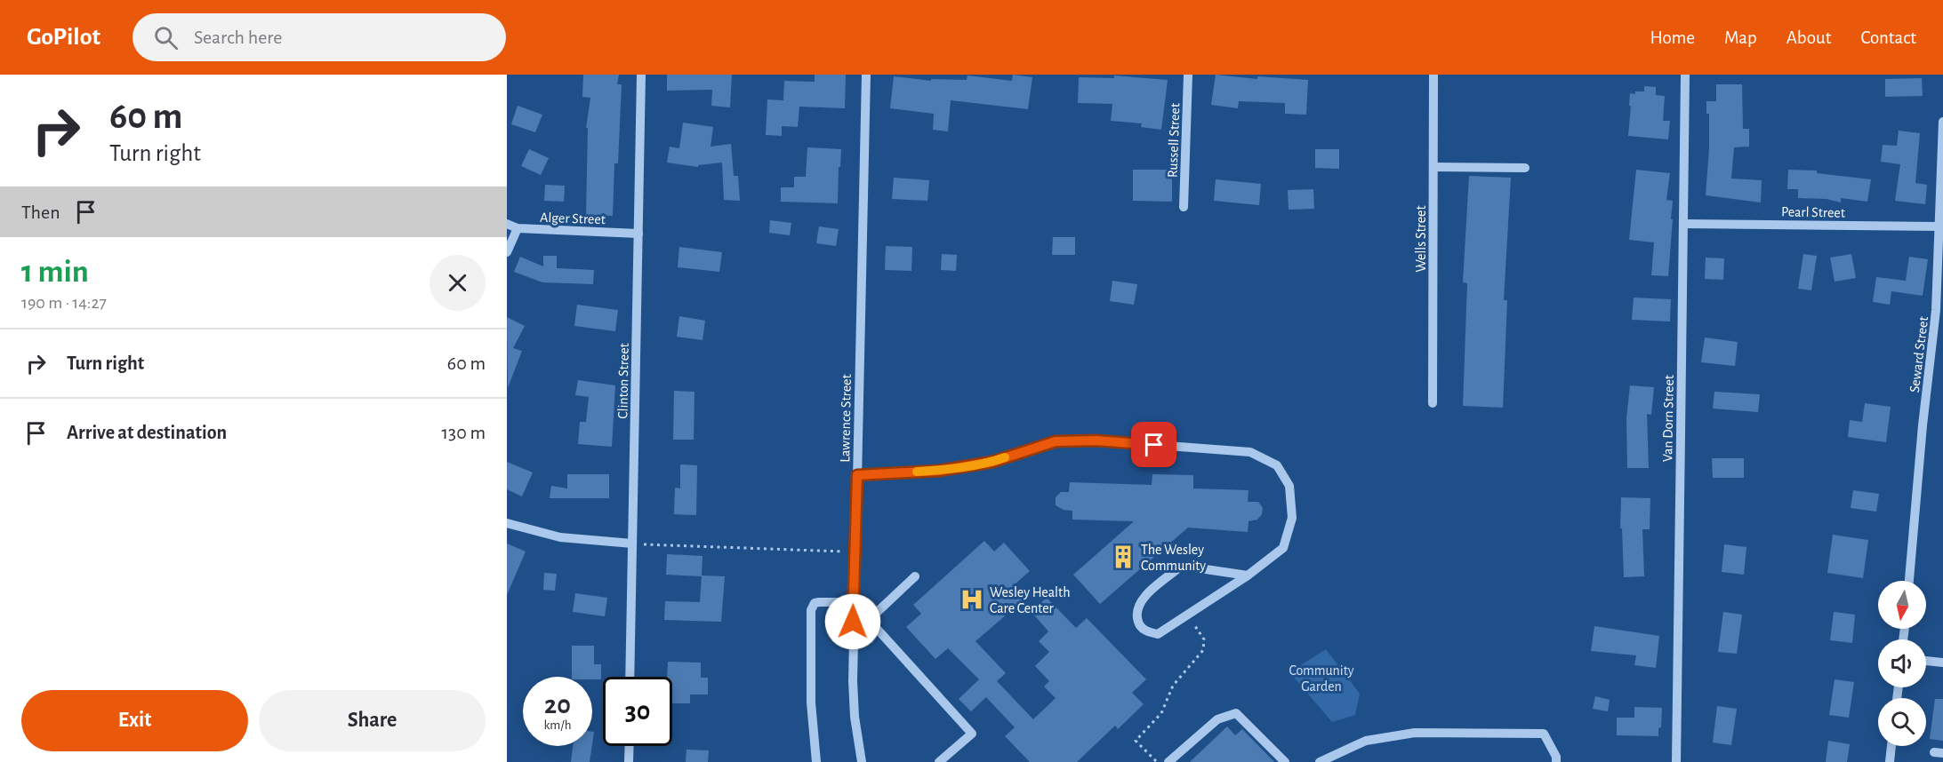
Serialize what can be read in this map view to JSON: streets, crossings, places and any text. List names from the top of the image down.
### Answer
{
  "streets": {
    "street": [
      "Russell Street",
      "Pearl Street",
      "Alger Street",
      "Wells Street",
      "Seward Street",
      "Clinton Street",
      "Lawrence Street",
      "Van Dorn Street"
    ]
  },
  "crossings": [
    ["Pearl Street", "Seward Street"],
    ["Pearl Street", "Van Dorn Street"],
    ["Alger Street", "Clinton Street"]
  ],
  "parks": ["Community Garden"],
  "places": {
    "building": ["The Wesley Community"],
    "hospital": ["Wesley Health Care Center"]
  },
  "north": "bottom",
  "page": {
    "header": "GoPilot",
    "search": "Search here",
    "nav": [
      "Home",
      "Map",
      "About",
      "Contact"
    ],
    "turn": ["60 m", "Turn right"],
    "then": "Then",
    "heading": ["1 min", "190 m · 14:27"],
    "list": [
      {
        "name": "Turn right",
        "value": "60 m"
      },
      {
        "name": "Arrive at destination",
        "value": "130 m"
      }
    ],
    "speed": "20 km/h",
    "limit": "30",
    "buttons": ["Exit", "Share"]
  }
}
